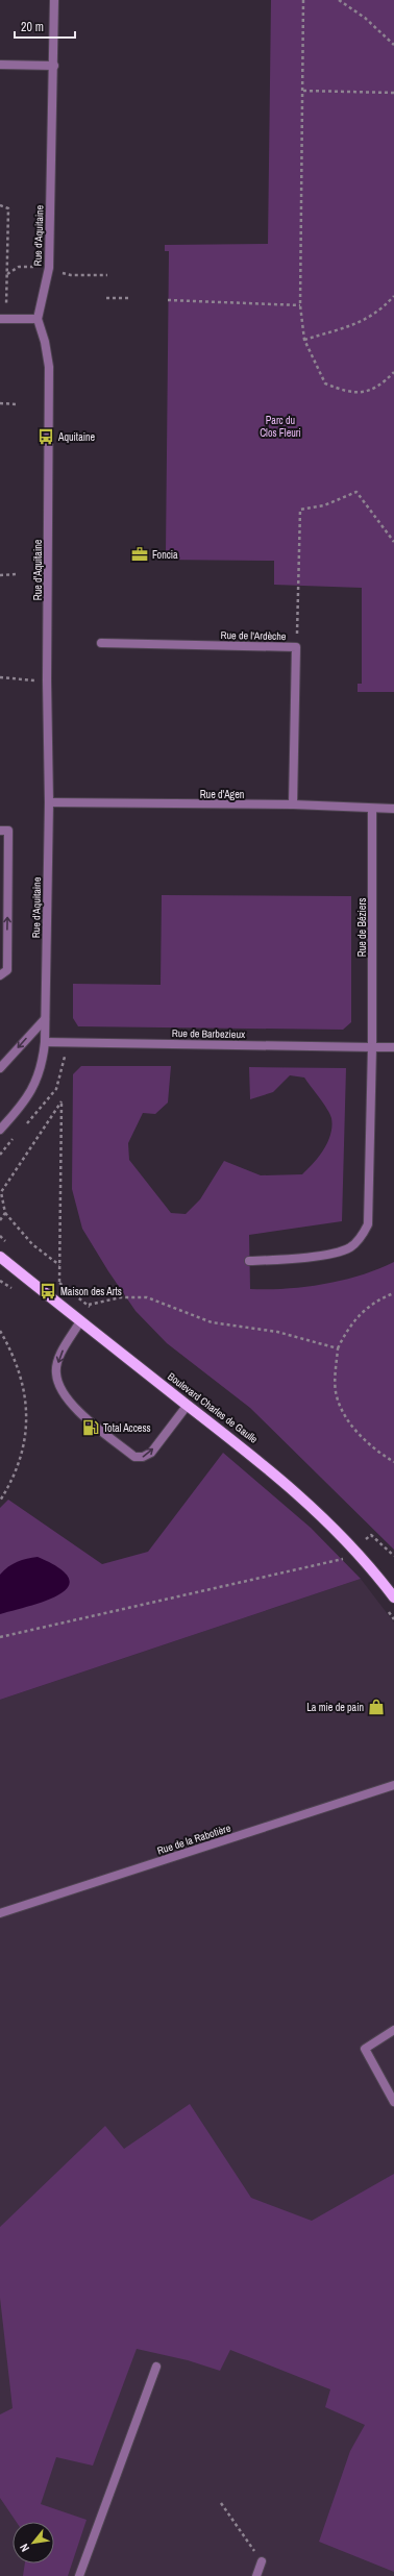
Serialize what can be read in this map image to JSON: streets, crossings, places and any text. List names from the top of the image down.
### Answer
{
  "streets": {
    "main road": ["Boulevard Charles de Gaulle"],
    "street": [
      "Rue d'Aquitaine",
      "Rue de l'Ardèche",
      "Rue d'Agen",
      "Rue de Béziers",
      "Rue de Barbezieux",
      "Rue de la Rabotière"
    ]
  },
  "crossings": [
    ["Rue d'Aquitaine", "Rue d'Agen"],
    ["Rue d'Aquitaine", "Rue de Barbezieux"],
    ["Rue de l'Ardèche", "Rue d'Agen"],
    ["Rue d'Agen", "Rue de Béziers"],
    ["Rue de Béziers", "Rue de Barbezieux"]
  ],
  "parks": ["Parc du Clos Fleuri"],
  "places": {
    "bus stop": ["Aquitaine", "Maison des Arts"],
    "office": ["Foncia"],
    "fuel station": ["Total Access"],
    "shop": ["La mie de pain"]
  },
  "scale_bar": "20 m",
  "north": "bottom left"
}
